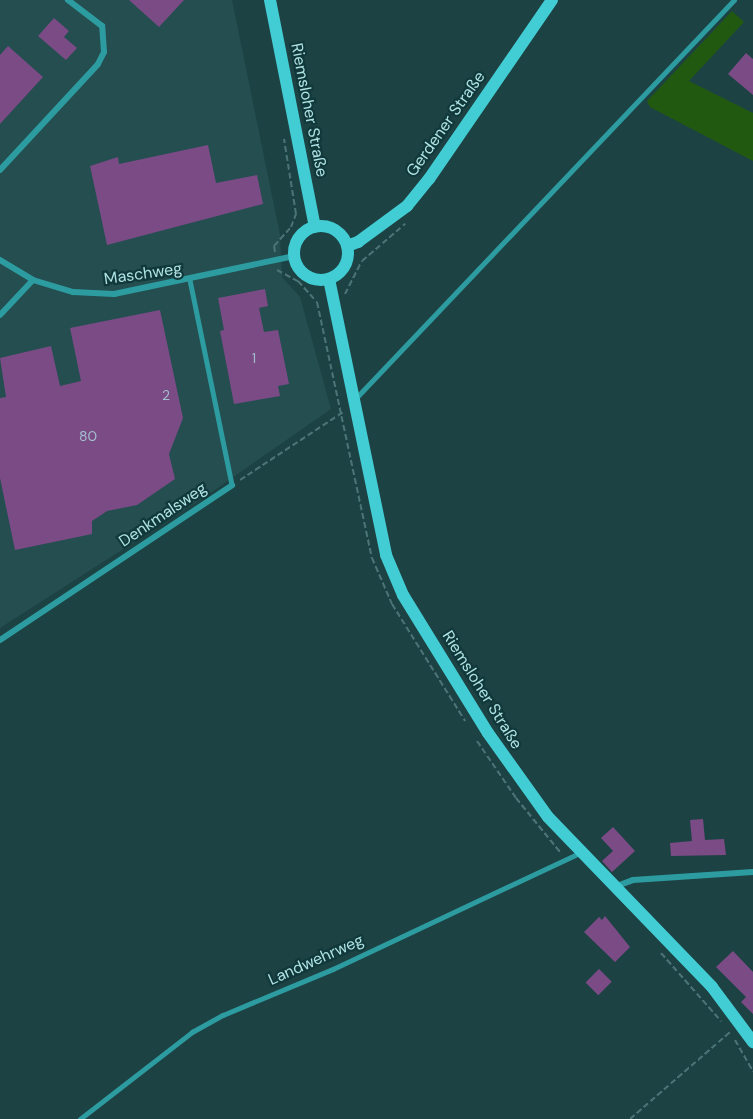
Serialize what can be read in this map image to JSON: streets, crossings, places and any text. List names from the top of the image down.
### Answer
{
  "streets": {
    "main road": ["Riemsloher Straße", "Gerdener Straße"],
    "street": ["Maschweg", "Denkmalsweg"],
    "lane": ["Landwehrweg"]
  },
  "crossings": [
    ["Riemsloher Straße", "Gerdener Straße"],
    ["Riemsloher Straße", "Maschweg"],
    ["Riemsloher Straße", "Landwehrweg"],
    ["Gerdener Straße", "Maschweg"]
  ],
  "house_numbers": ["1", "2", "80"]
}
